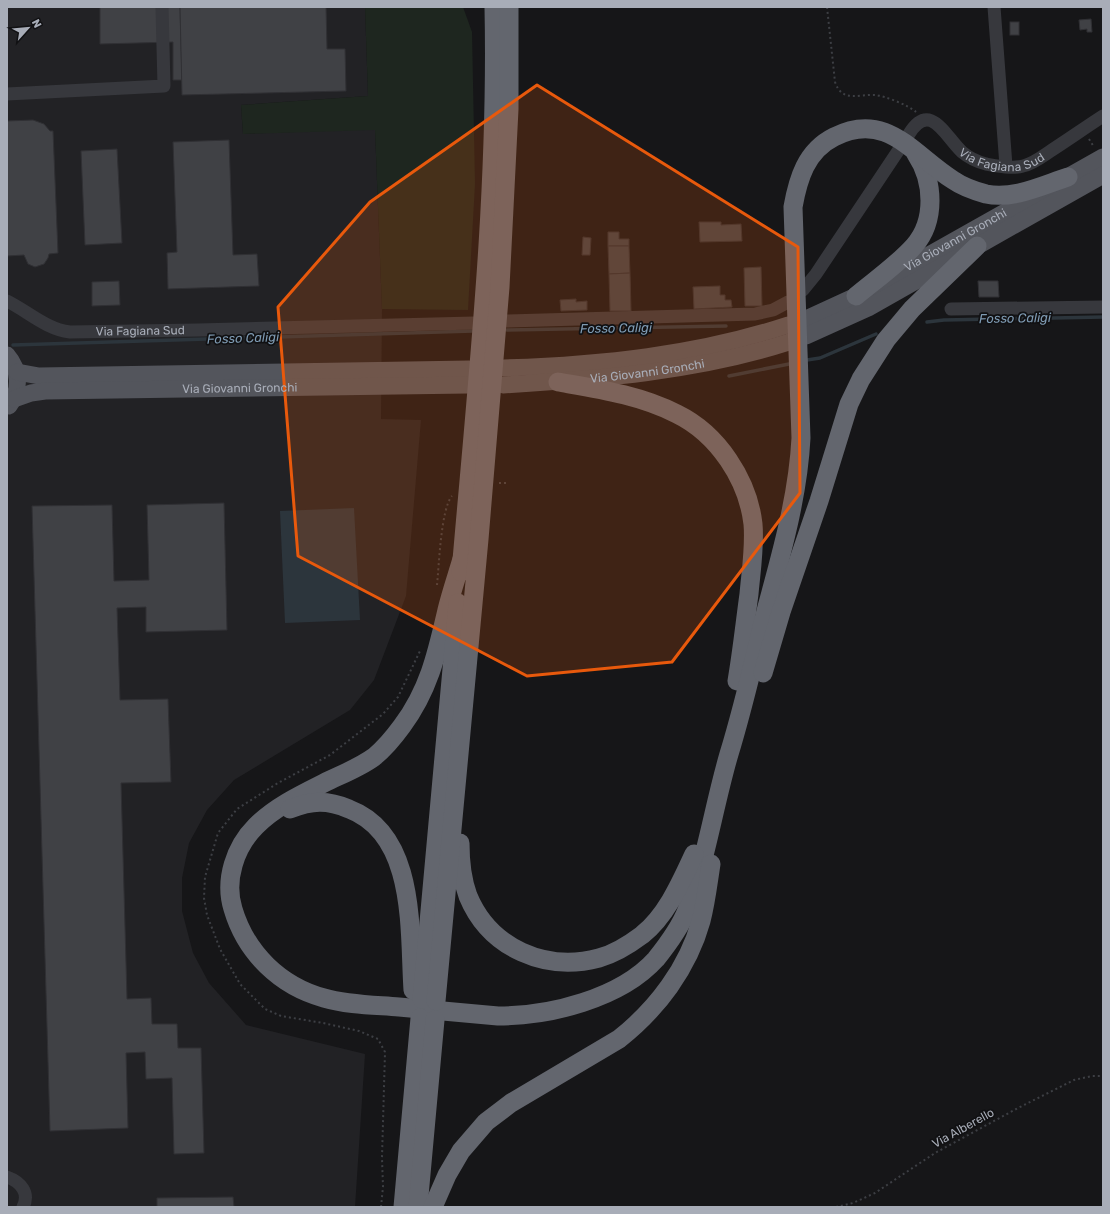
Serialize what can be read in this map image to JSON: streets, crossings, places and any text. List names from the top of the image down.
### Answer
{
  "streets": {
    "main road": ["Via Giovanni Gronchi"],
    "street": ["Via Fagiana Sud"],
    "path": ["Via Alberello"]
  },
  "water": ["Fosso Caligi"],
  "north": "top right"
}
